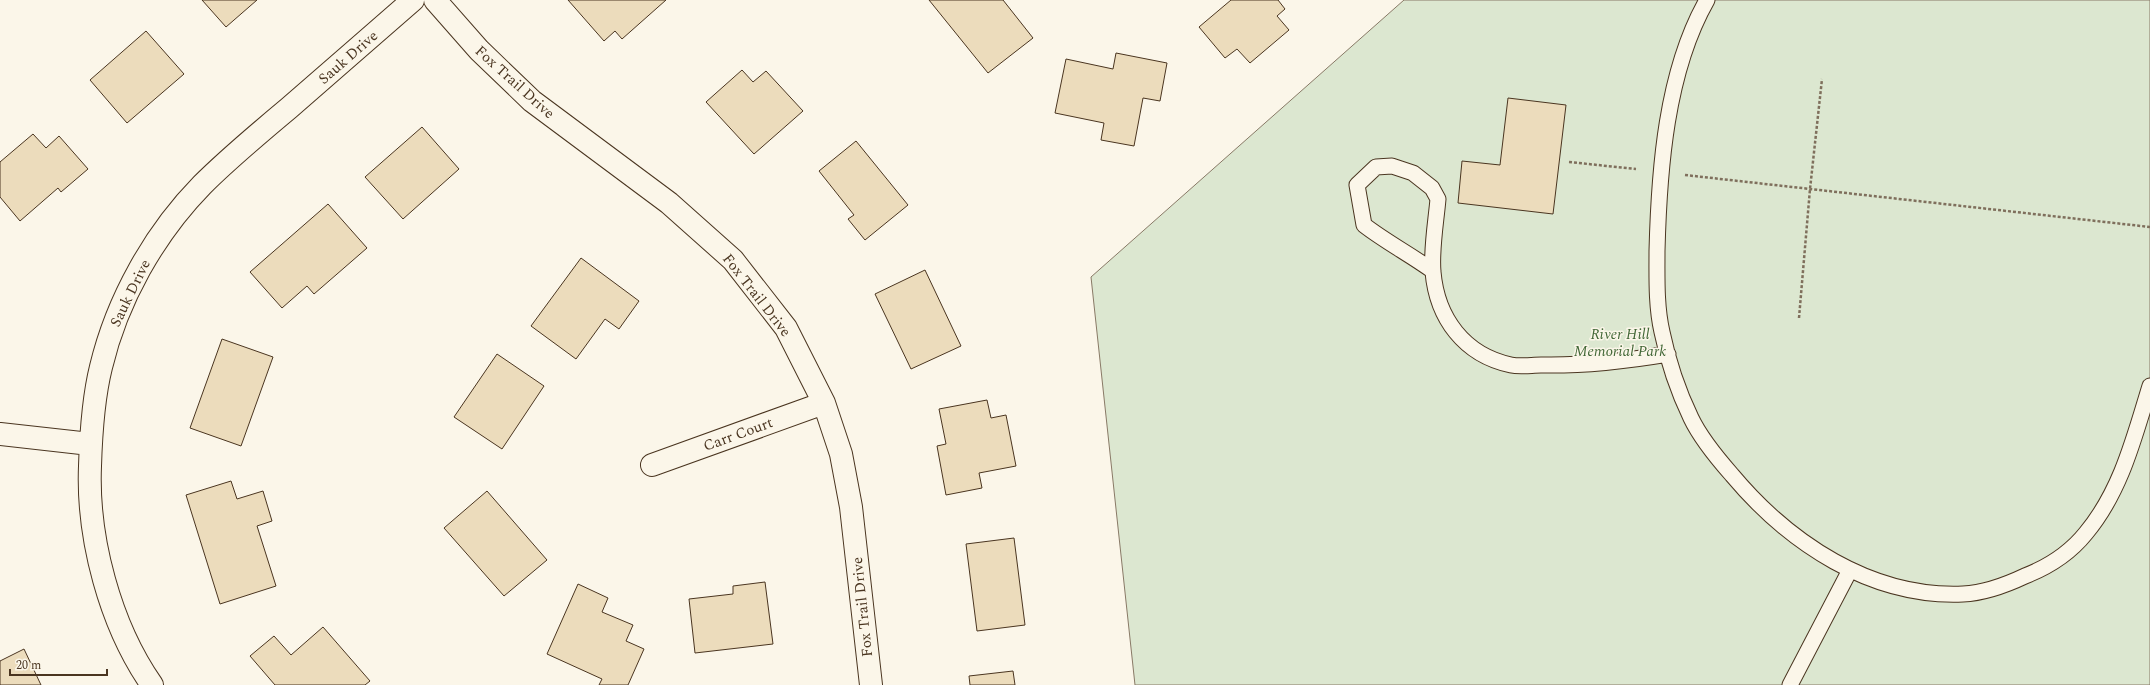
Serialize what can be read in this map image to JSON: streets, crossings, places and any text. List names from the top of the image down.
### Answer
{
  "streets": {
    "street": ["Sauk Drive", "Fox Trail Drive", "Carr Court"]
  },
  "crossings": [
    ["Fox Trail Drive", "Carr Court"]
  ],
  "parks": ["River Hill Memorial Park"],
  "scale_bar": "20 m"
}
